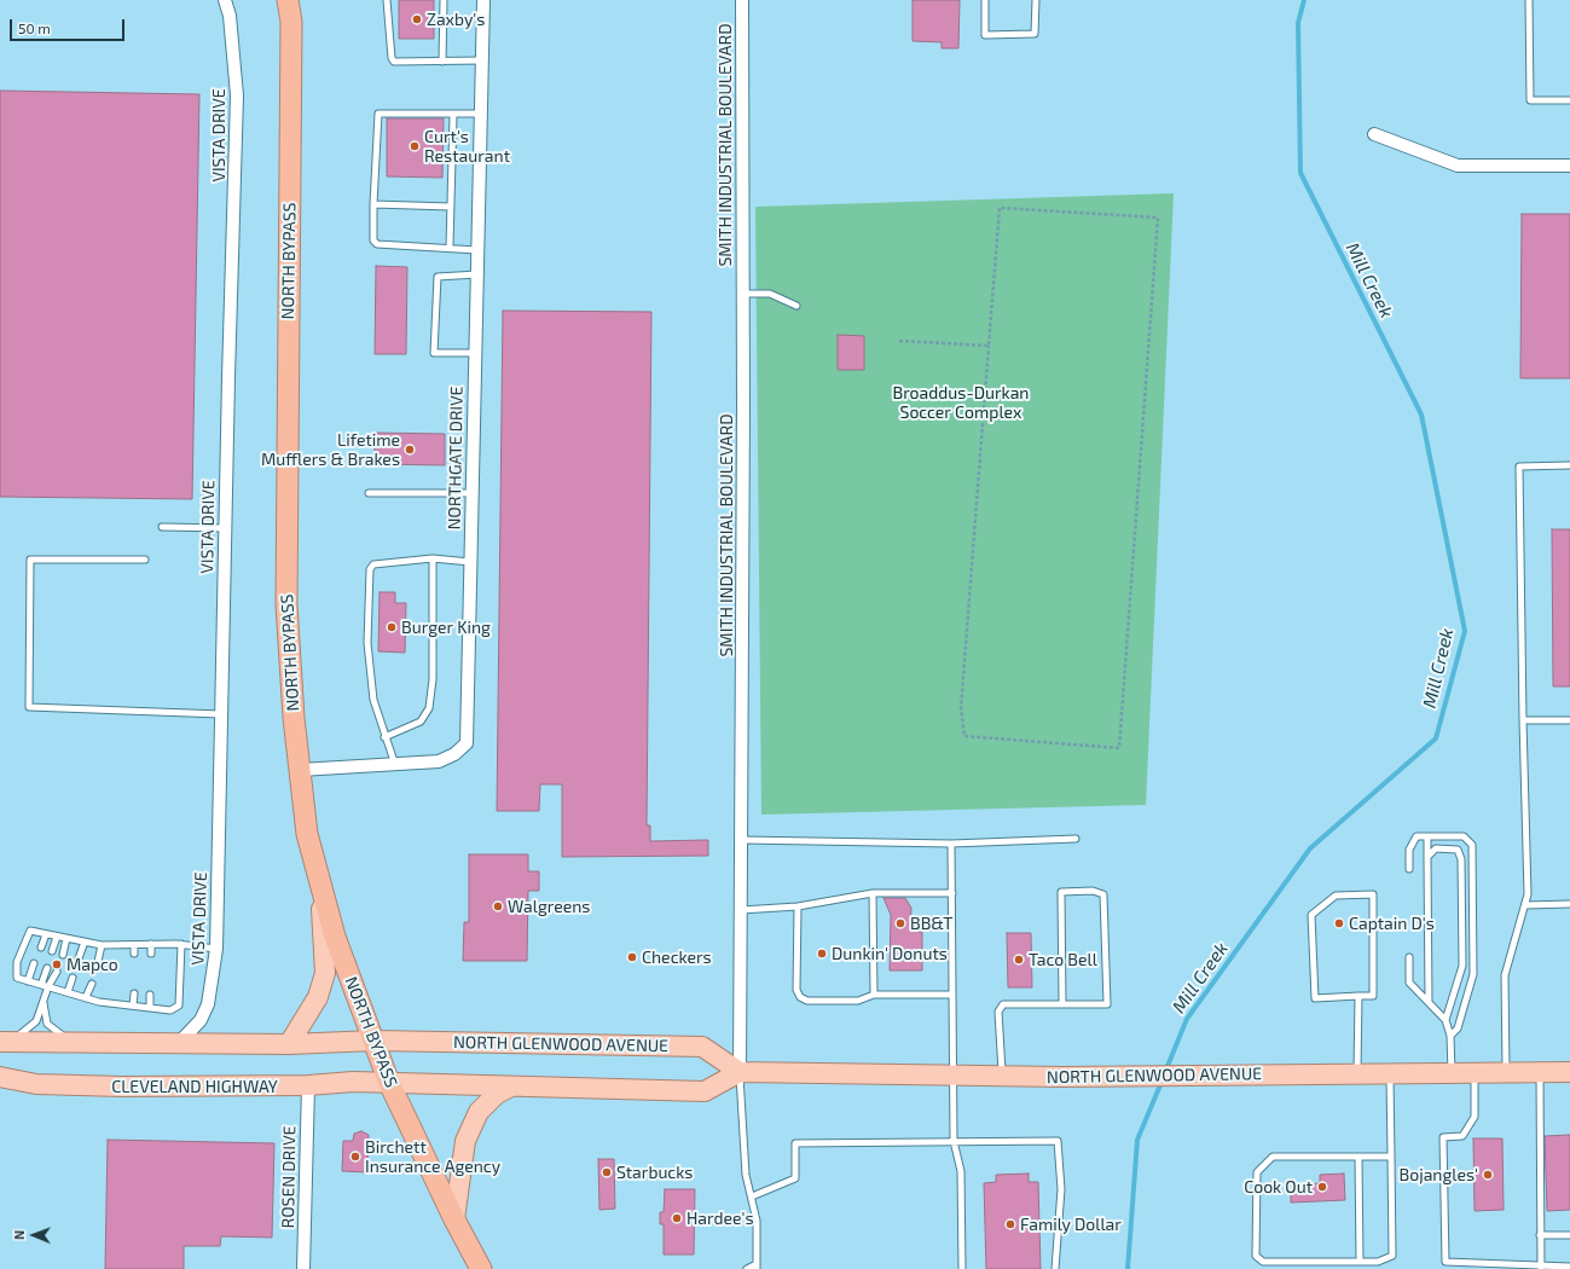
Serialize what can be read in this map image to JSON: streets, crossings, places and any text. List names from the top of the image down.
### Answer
{
  "streets": {
    "highway": ["NORTH BYPASS"],
    "main road": ["NORTH GLENWOOD AVENUE", "CLEVELAND HIGHWAY"],
    "street": [
      "VISTA DRIVE",
      "SMITH INDUSTRIAL BOULEVARD",
      "NORTHGATE DRIVE",
      "ROSEN DRIVE"
    ]
  },
  "crossings": [
    ["SMITH INDUSTRIAL BOULEVARD", "NORTH GLENWOOD AVENUE"],
    ["NORTH BYPASS", "NORTHGATE DRIVE"],
    ["NORTH BYPASS", "NORTH GLENWOOD AVENUE"],
    ["NORTH BYPASS", "CLEVELAND HIGHWAY"],
    ["NORTH GLENWOOD AVENUE", "CLEVELAND HIGHWAY"],
    ["CLEVELAND HIGHWAY", "ROSEN DRIVE"]
  ],
  "water": ["Mill Creek"],
  "parks": ["Broaddus-Durkan Soccer Complex"],
  "places": [
    "Zaxby's",
    "Curt's Restaurant",
    "Lifetime Mufflers & Brakes",
    "Burger King",
    "Walgreens",
    "BB&T",
    "Captain D's",
    "Dunkin' Donuts",
    "Checkers",
    "Taco Bell",
    "Mapco",
    "Birchett Insurance Agency",
    "Starbucks",
    "Bojangles'",
    "Cook Out",
    "Hardee's",
    "Family Dollar"
  ],
  "scale_bar": "50 m",
  "north": "left"
}
